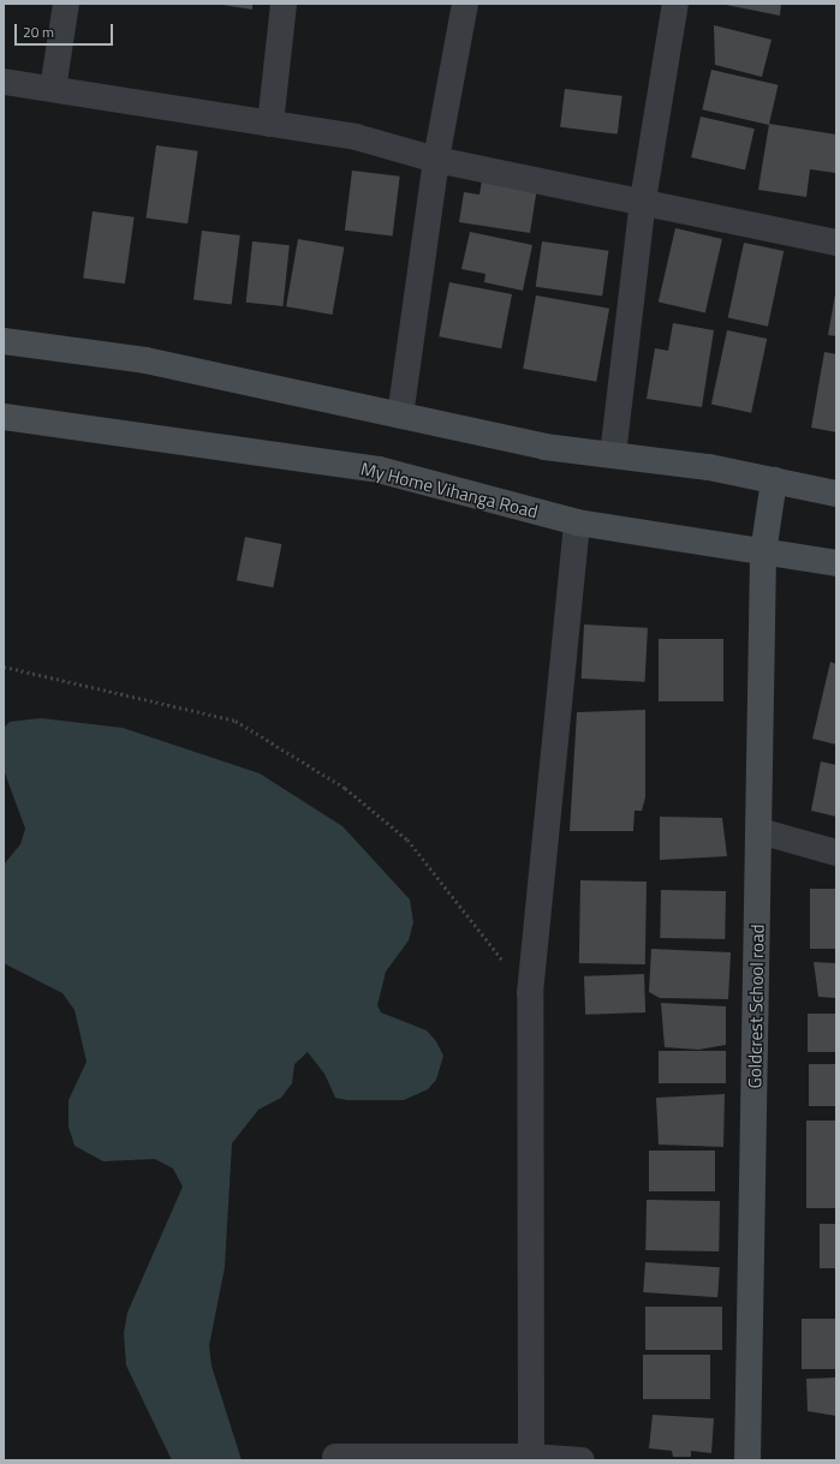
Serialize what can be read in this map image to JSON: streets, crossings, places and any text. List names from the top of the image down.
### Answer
{
  "streets": {
    "street": ["My Home Vihanga Road", "Goldcrest School road"]
  },
  "crossings": [
    ["My Home Vihanga Road", "Goldcrest School road"]
  ],
  "scale_bar": "20 m"
}
